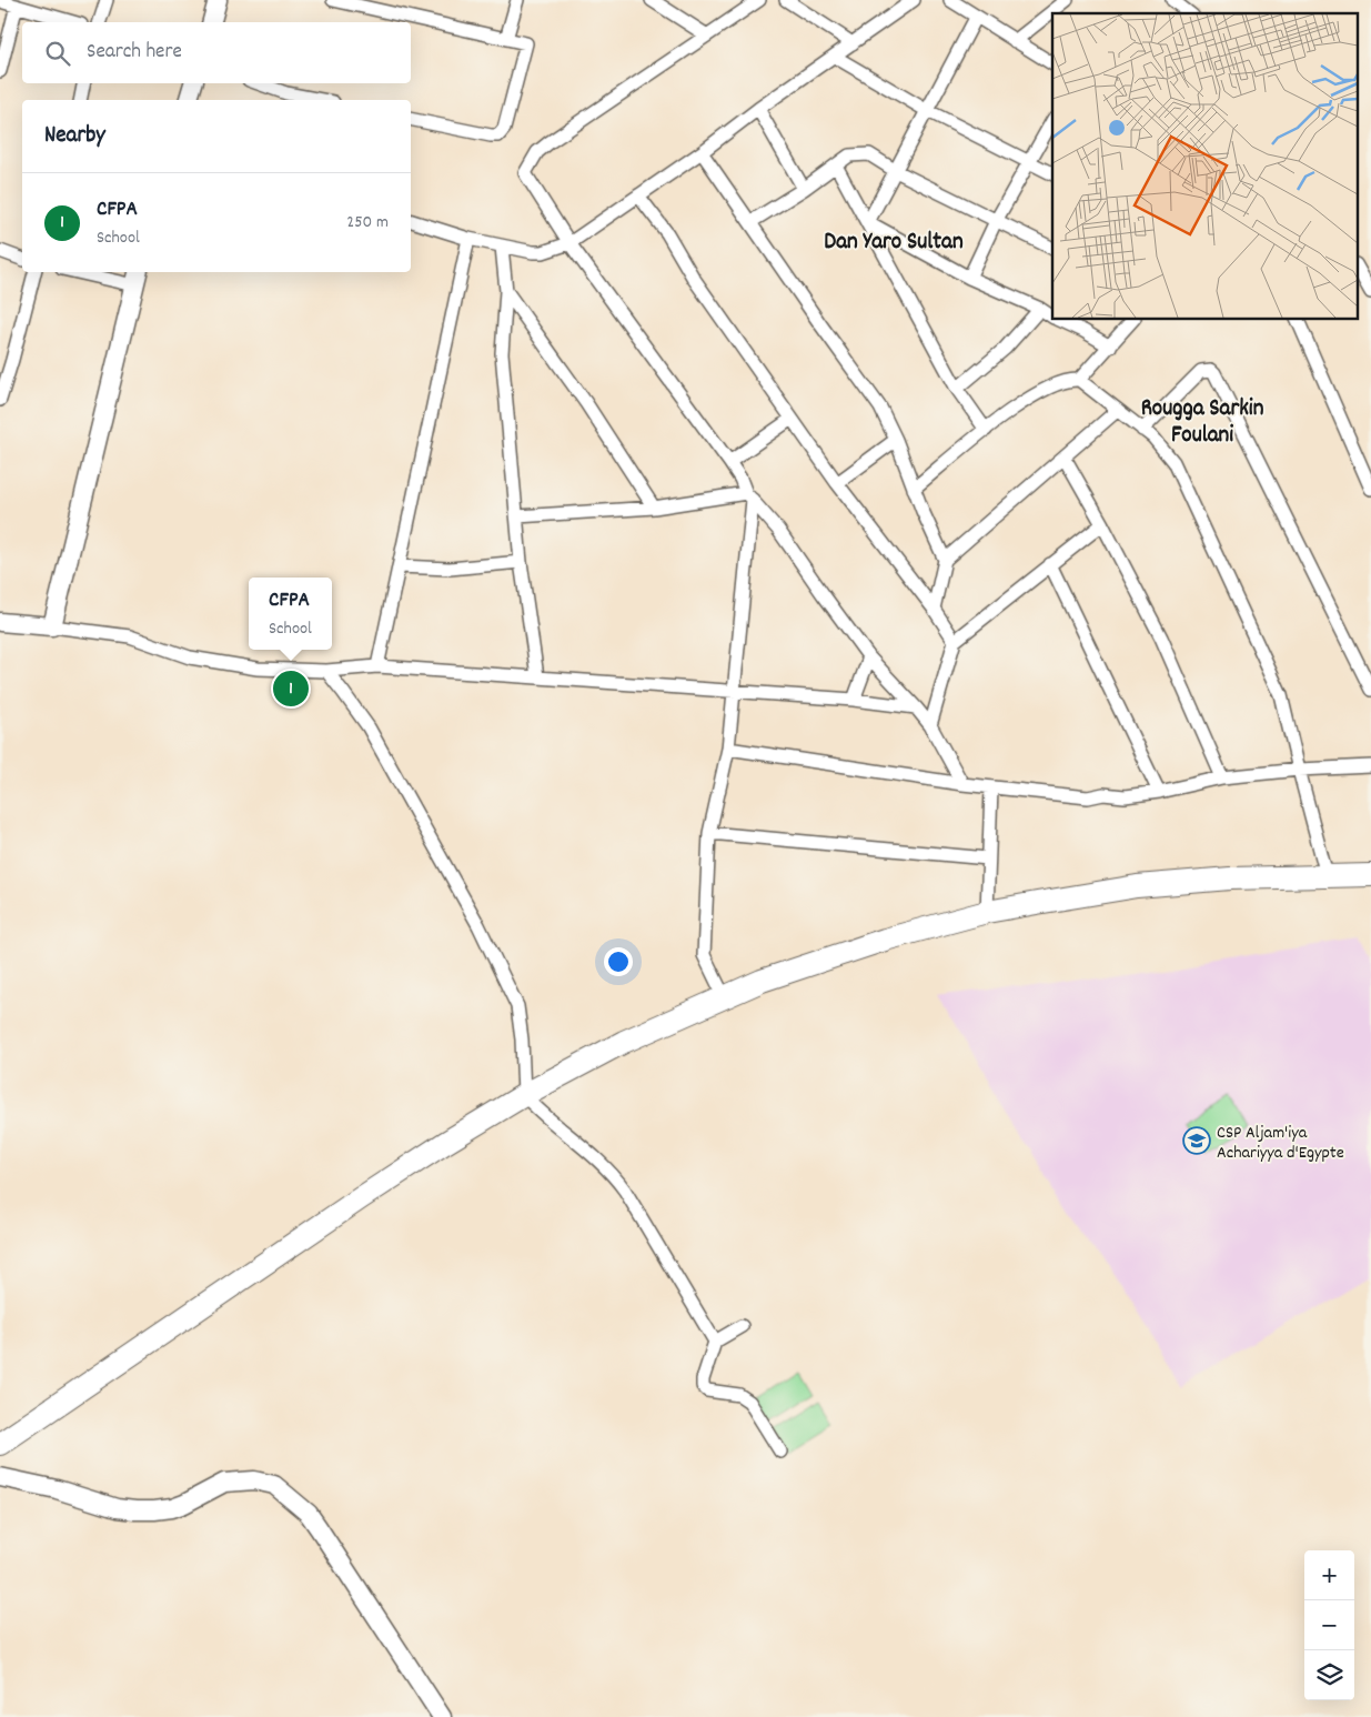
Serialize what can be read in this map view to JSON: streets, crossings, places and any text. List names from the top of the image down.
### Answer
{
  "districts": ["Dan Yaro Sultan", "Rougga Sarkin Foulani"],
  "places": {
    "school or university": ["CSP Aljam'iya Achariyya d'Egypte"]
  },
  "page": {
    "search": "Search here",
    "heading": "Nearby",
    "list": [
      {
        "mark": "1",
        "name": "CFPA",
        "note": "School",
        "value": "250 m"
      }
    ],
    "popup": ["CFPA", "School"],
    "pins": "1",
    "map_buttons": ["+", "−"]
  }
}
